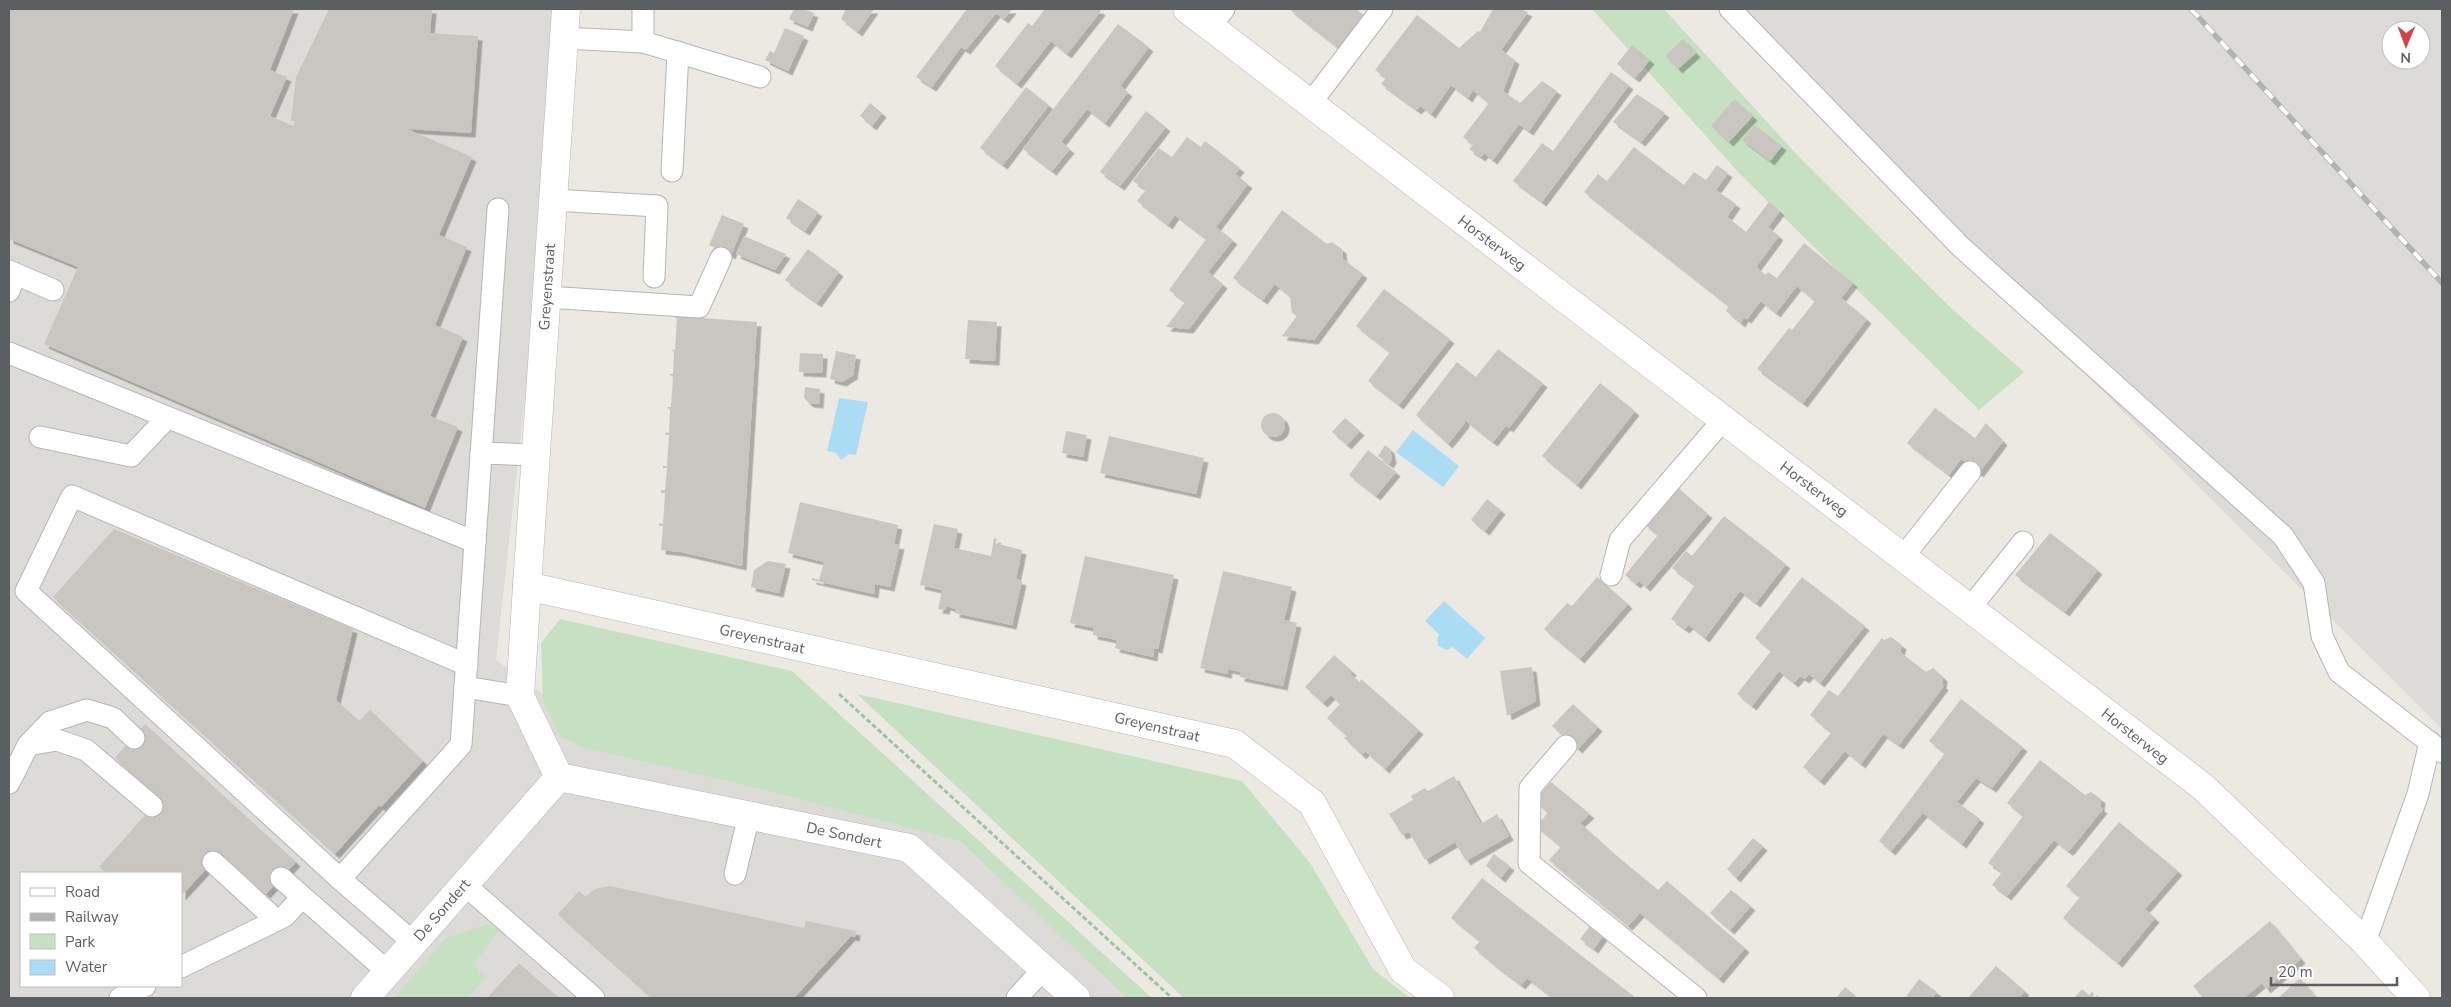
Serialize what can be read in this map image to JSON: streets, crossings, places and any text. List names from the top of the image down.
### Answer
{
  "streets": {
    "street": ["Horsterweg", "Greyenstraat", "De Sondert"]
  },
  "legend": [
    "Road",
    "Railway",
    "Park",
    "Water"
  ],
  "scale_bar": "20 m",
  "north": "bottom"
}
